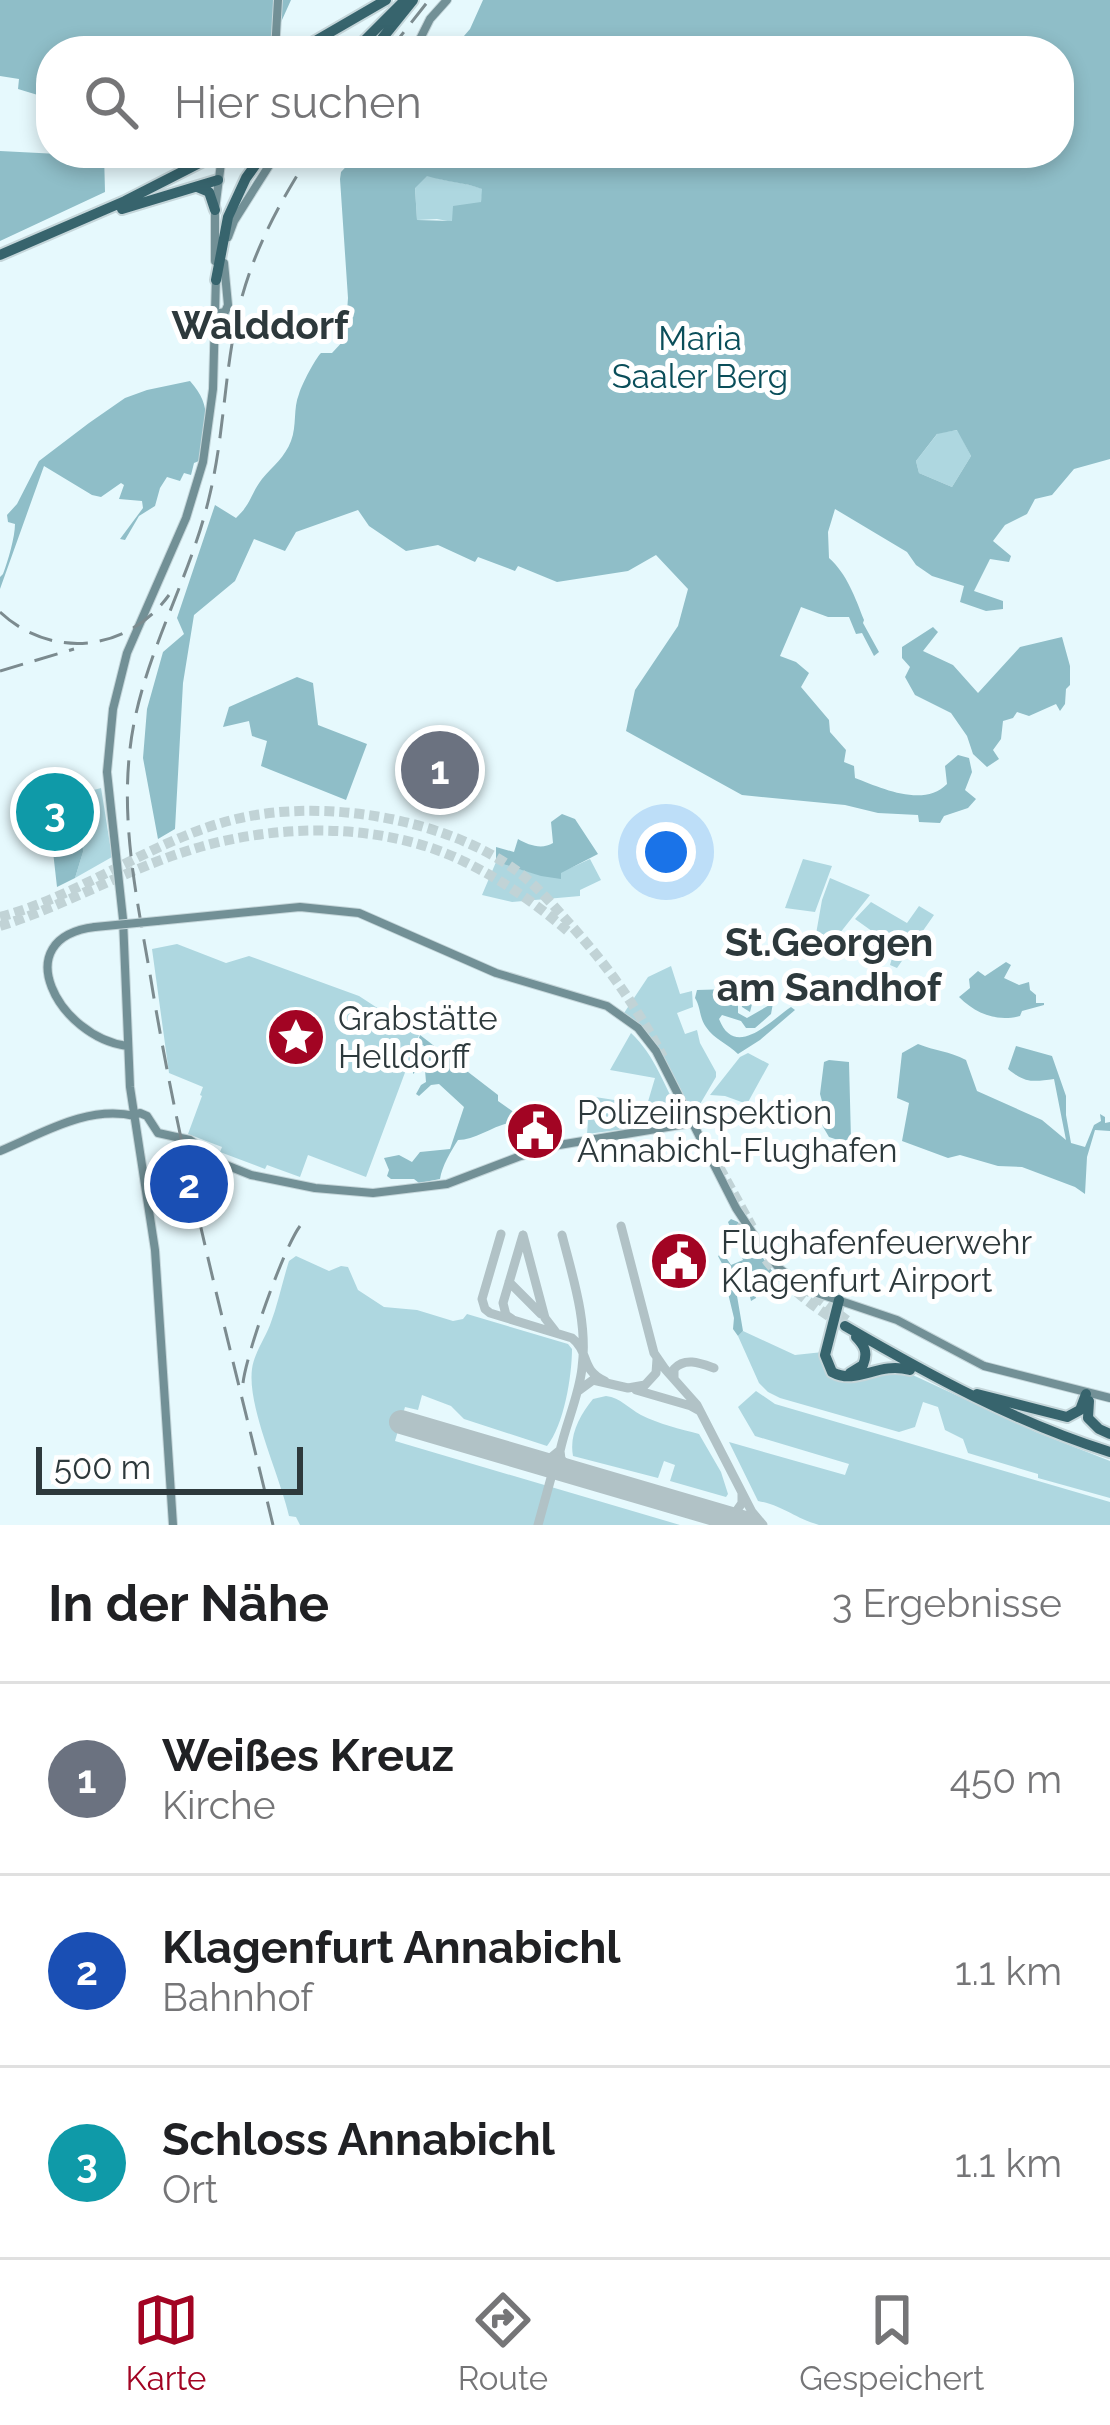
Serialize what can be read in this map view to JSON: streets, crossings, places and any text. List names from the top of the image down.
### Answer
{
  "districts": ["Walddorf", "St.Georgen am Sandhof"],
  "parks": ["Maria Saaler Berg"],
  "places": {
    "place": ["Grabstätte Helldorff"],
    "public building": ["Polizeiinspektion Annabichl-Flughafen", "Flughafenfeuerwehr Klagenfurt Airport"]
  },
  "scale_bar": "500 m",
  "page": {
    "search": "Hier suchen",
    "pins": ["1", "3", "2"],
    "scale": "500 m",
    "heading": ["In der Nähe", "3 Ergebnisse"],
    "list": [
      {
        "mark": "1",
        "name": "Weißes Kreuz",
        "note": "Kirche",
        "value": "450 m"
      },
      {
        "mark": "2",
        "name": "Klagenfurt Annabichl",
        "note": "Bahnhof",
        "value": "1.1 km"
      },
      {
        "mark": "3",
        "name": "Schloss Annabichl",
        "note": "Ort",
        "value": "1.1 km"
      }
    ],
    "nav": ["Karte", "Route", "Gespeichert"]
  }
}
